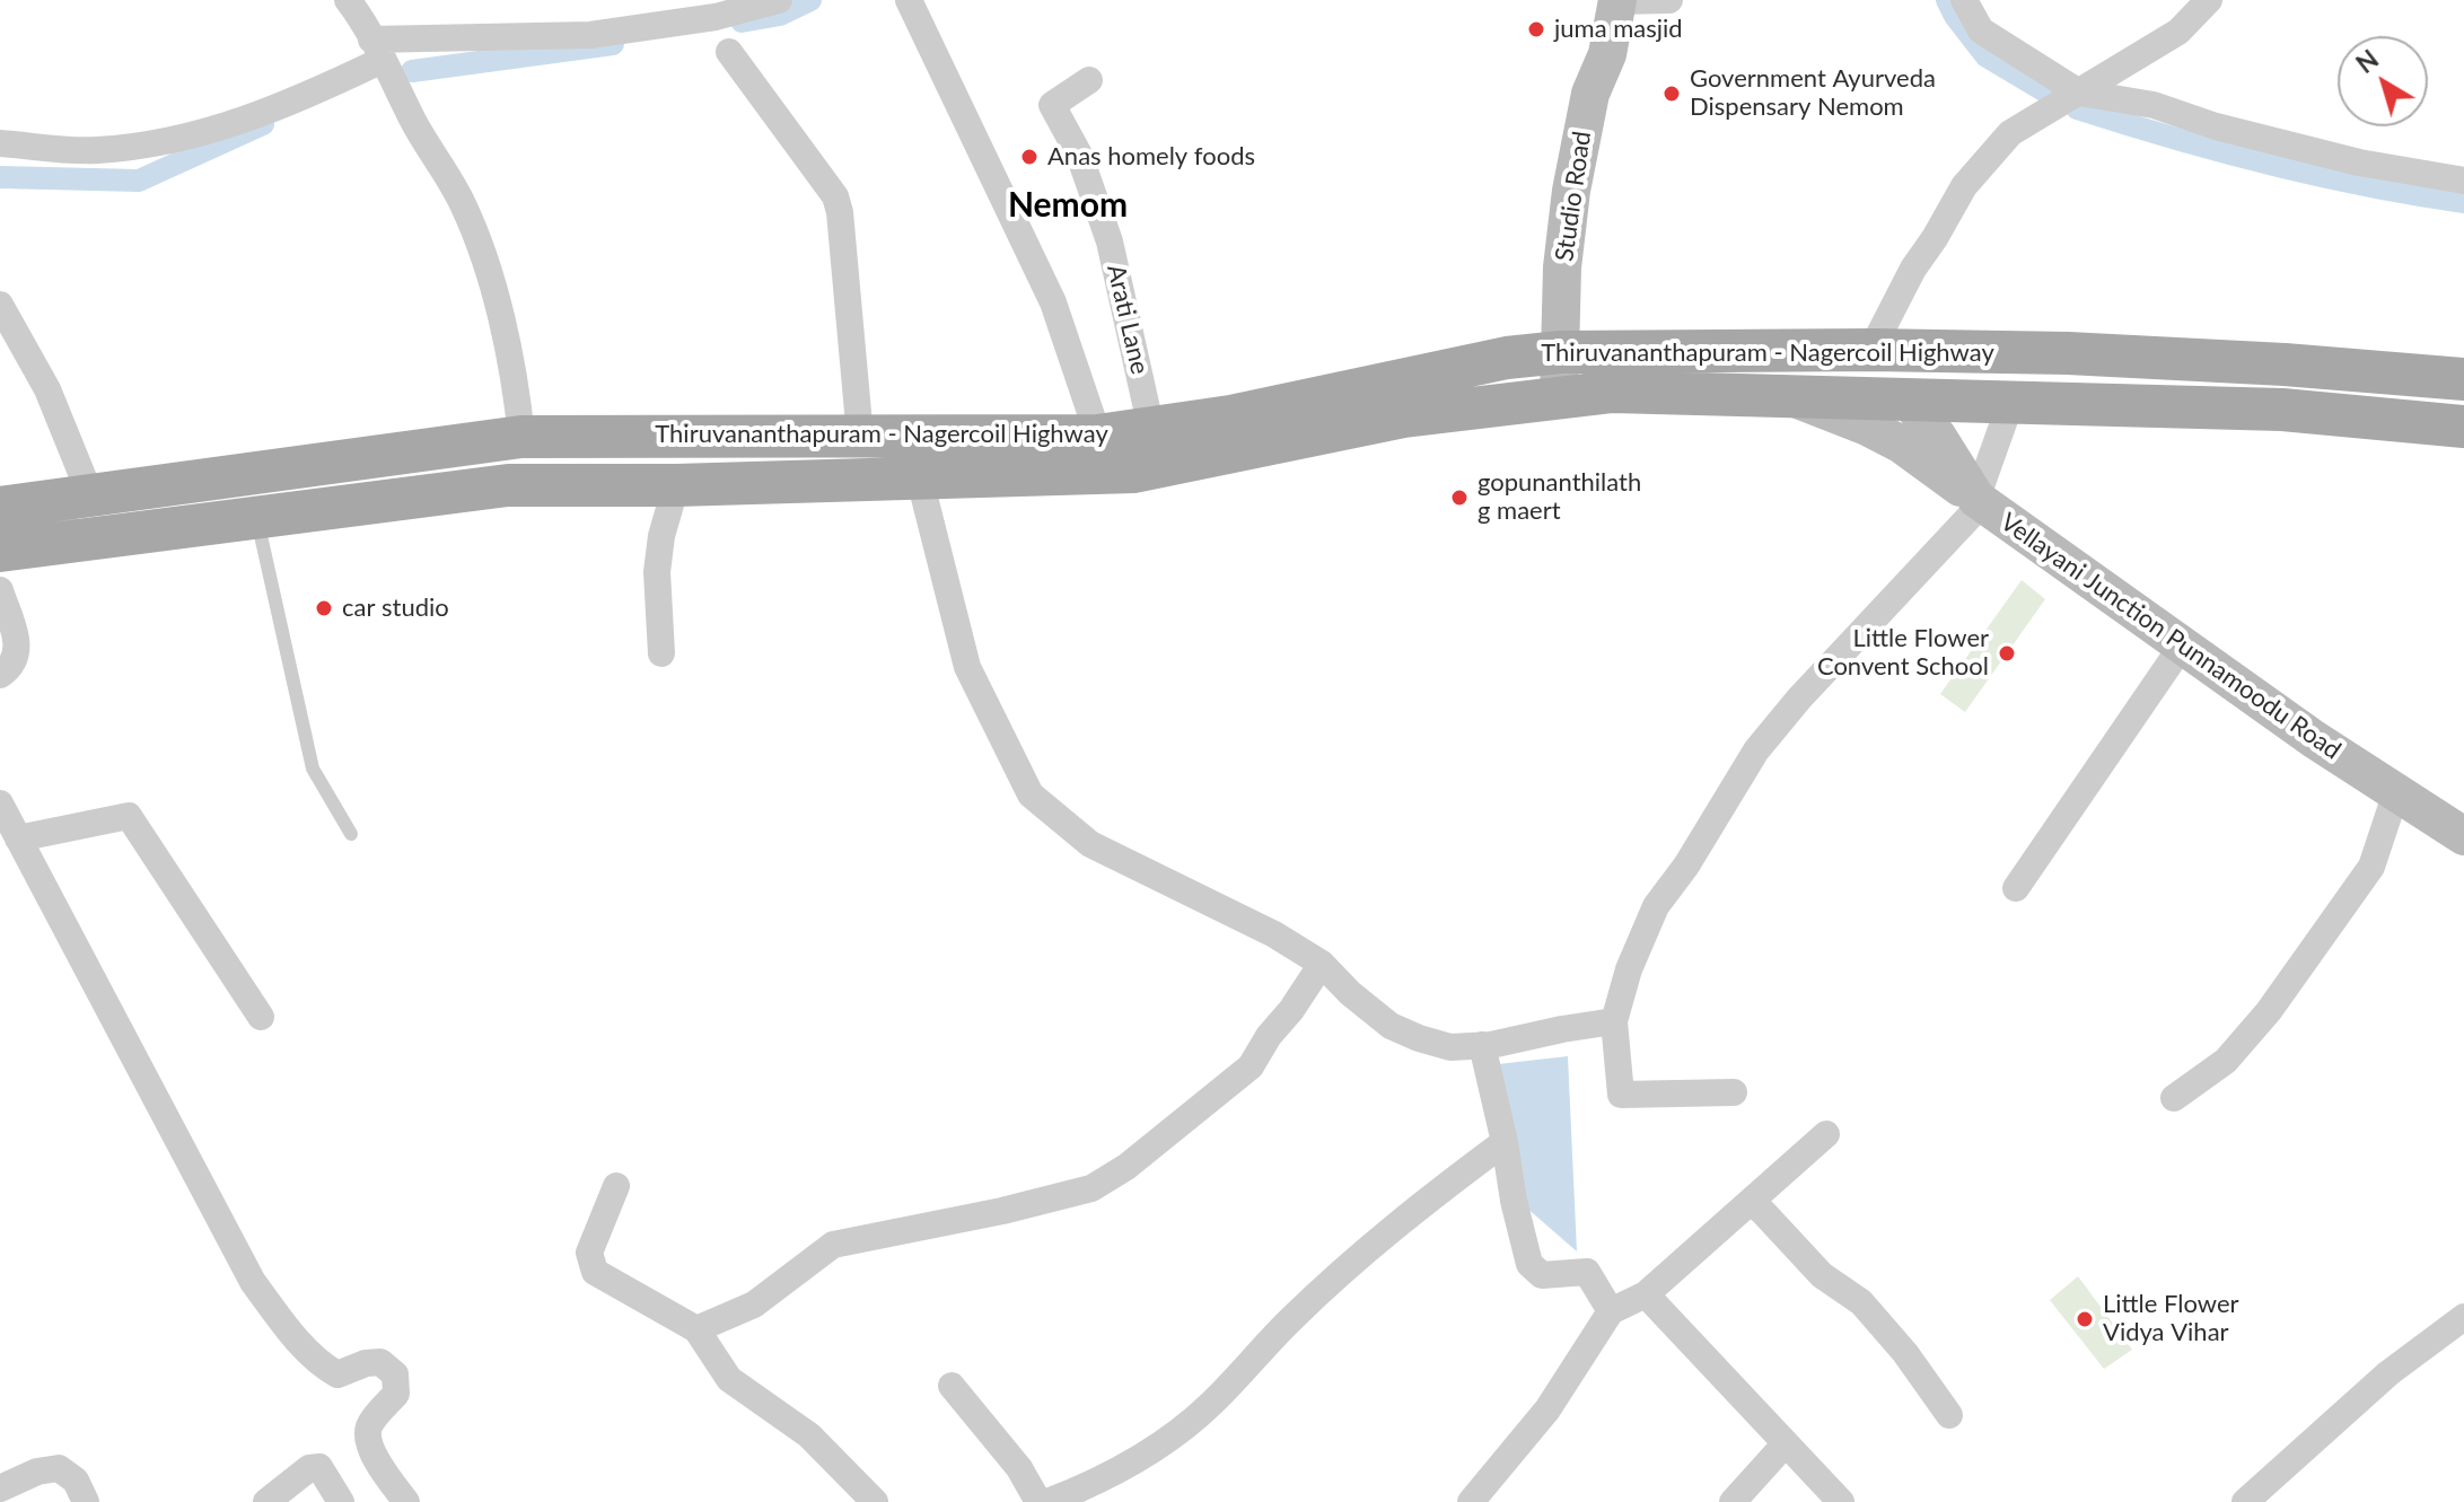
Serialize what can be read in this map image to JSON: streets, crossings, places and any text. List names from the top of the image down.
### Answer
{
  "streets": {
    "main road": ["Thiruvananthapuram - Nagercoil Highway"],
    "street": ["Studio Road", "Arati Lane", "Vellayani Junction Punnamoodu Road"]
  },
  "crossings": [
    ["Studio Road", "Thiruvananthapuram - Nagercoil Highway"],
    ["Arati Lane", "Thiruvananthapuram - Nagercoil Highway"],
    ["Thiruvananthapuram - Nagercoil Highway", "Vellayani Junction Punnamoodu Road"]
  ],
  "districts": ["Nemom"],
  "places": [
    "juma masjid",
    "Government Ayurveda Dispensary Nemom",
    "Anas homely foods",
    "gopunanthilath g maert",
    "car studio",
    "Little Flower Convent School",
    "Little Flower Vidya Vihar"
  ],
  "north": "top left"
}
